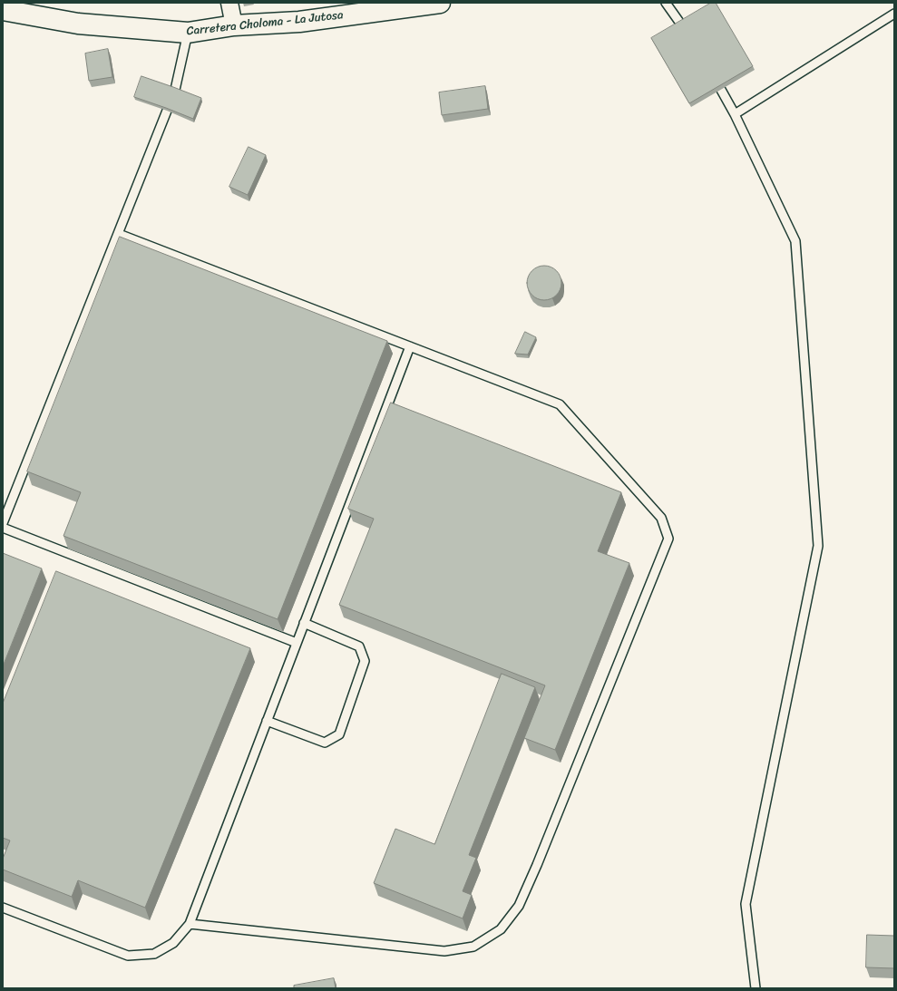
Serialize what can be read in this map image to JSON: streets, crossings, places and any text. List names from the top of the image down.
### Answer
{
  "streets": {
    "street": ["Carretera Choloma - La Jutosa"]
  }
}
